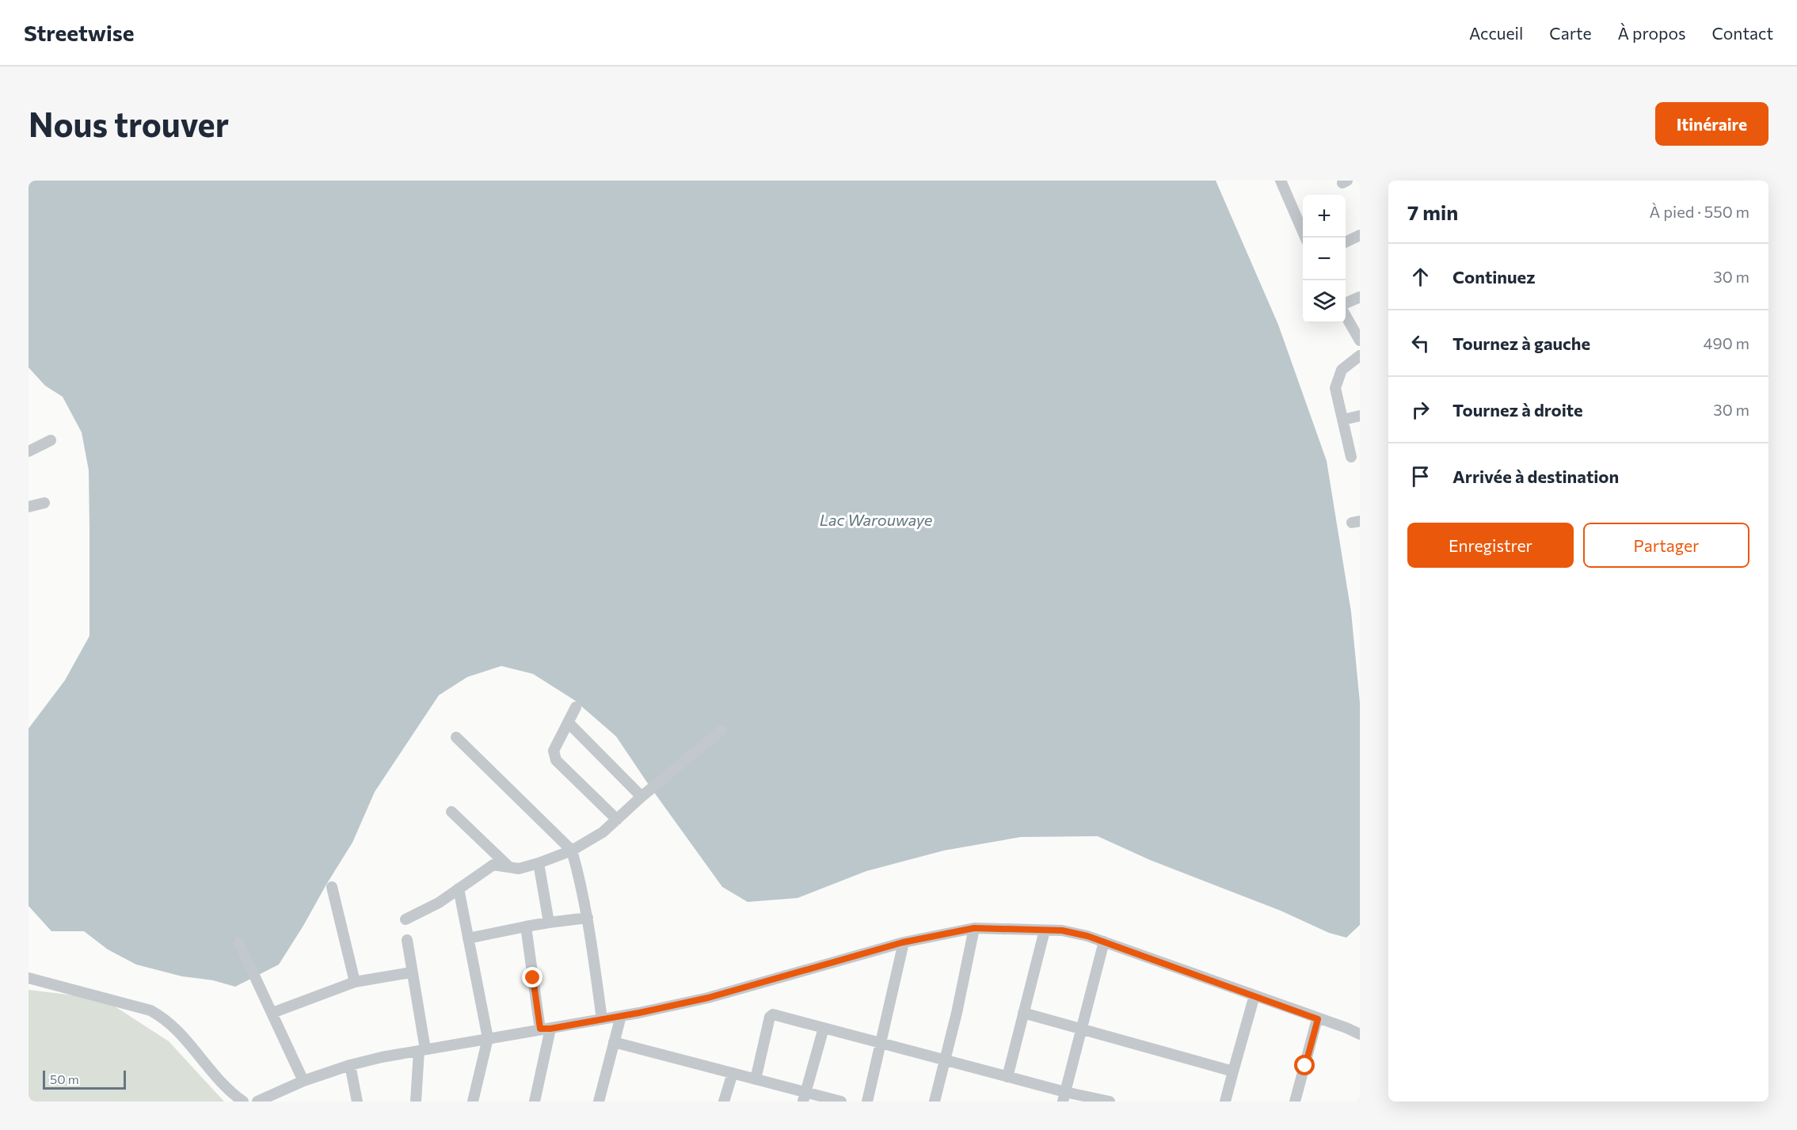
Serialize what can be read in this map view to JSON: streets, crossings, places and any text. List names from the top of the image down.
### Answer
{
  "water": ["Lac Warouwaye"],
  "scale_bar": "50 m",
  "page": {
    "header": "Streetwise",
    "nav": [
      "Accueil",
      "Carte",
      "À propos",
      "Contact"
    ],
    "buttons": [
      "Itinéraire",
      ["Enregistrer", "Partager"]
    ],
    "title": "Nous trouver",
    "heading": ["7 min", "À pied · 550 m"],
    "map_buttons": ["+", "−"],
    "list": [
      ["Continuez", "30 m"],
      ["Tournez à gauche", "490 m"],
      ["Tournez à droite", "30 m"],
      "Arrivée à destination"
    ],
    "scale": "50 m"
  }
}
